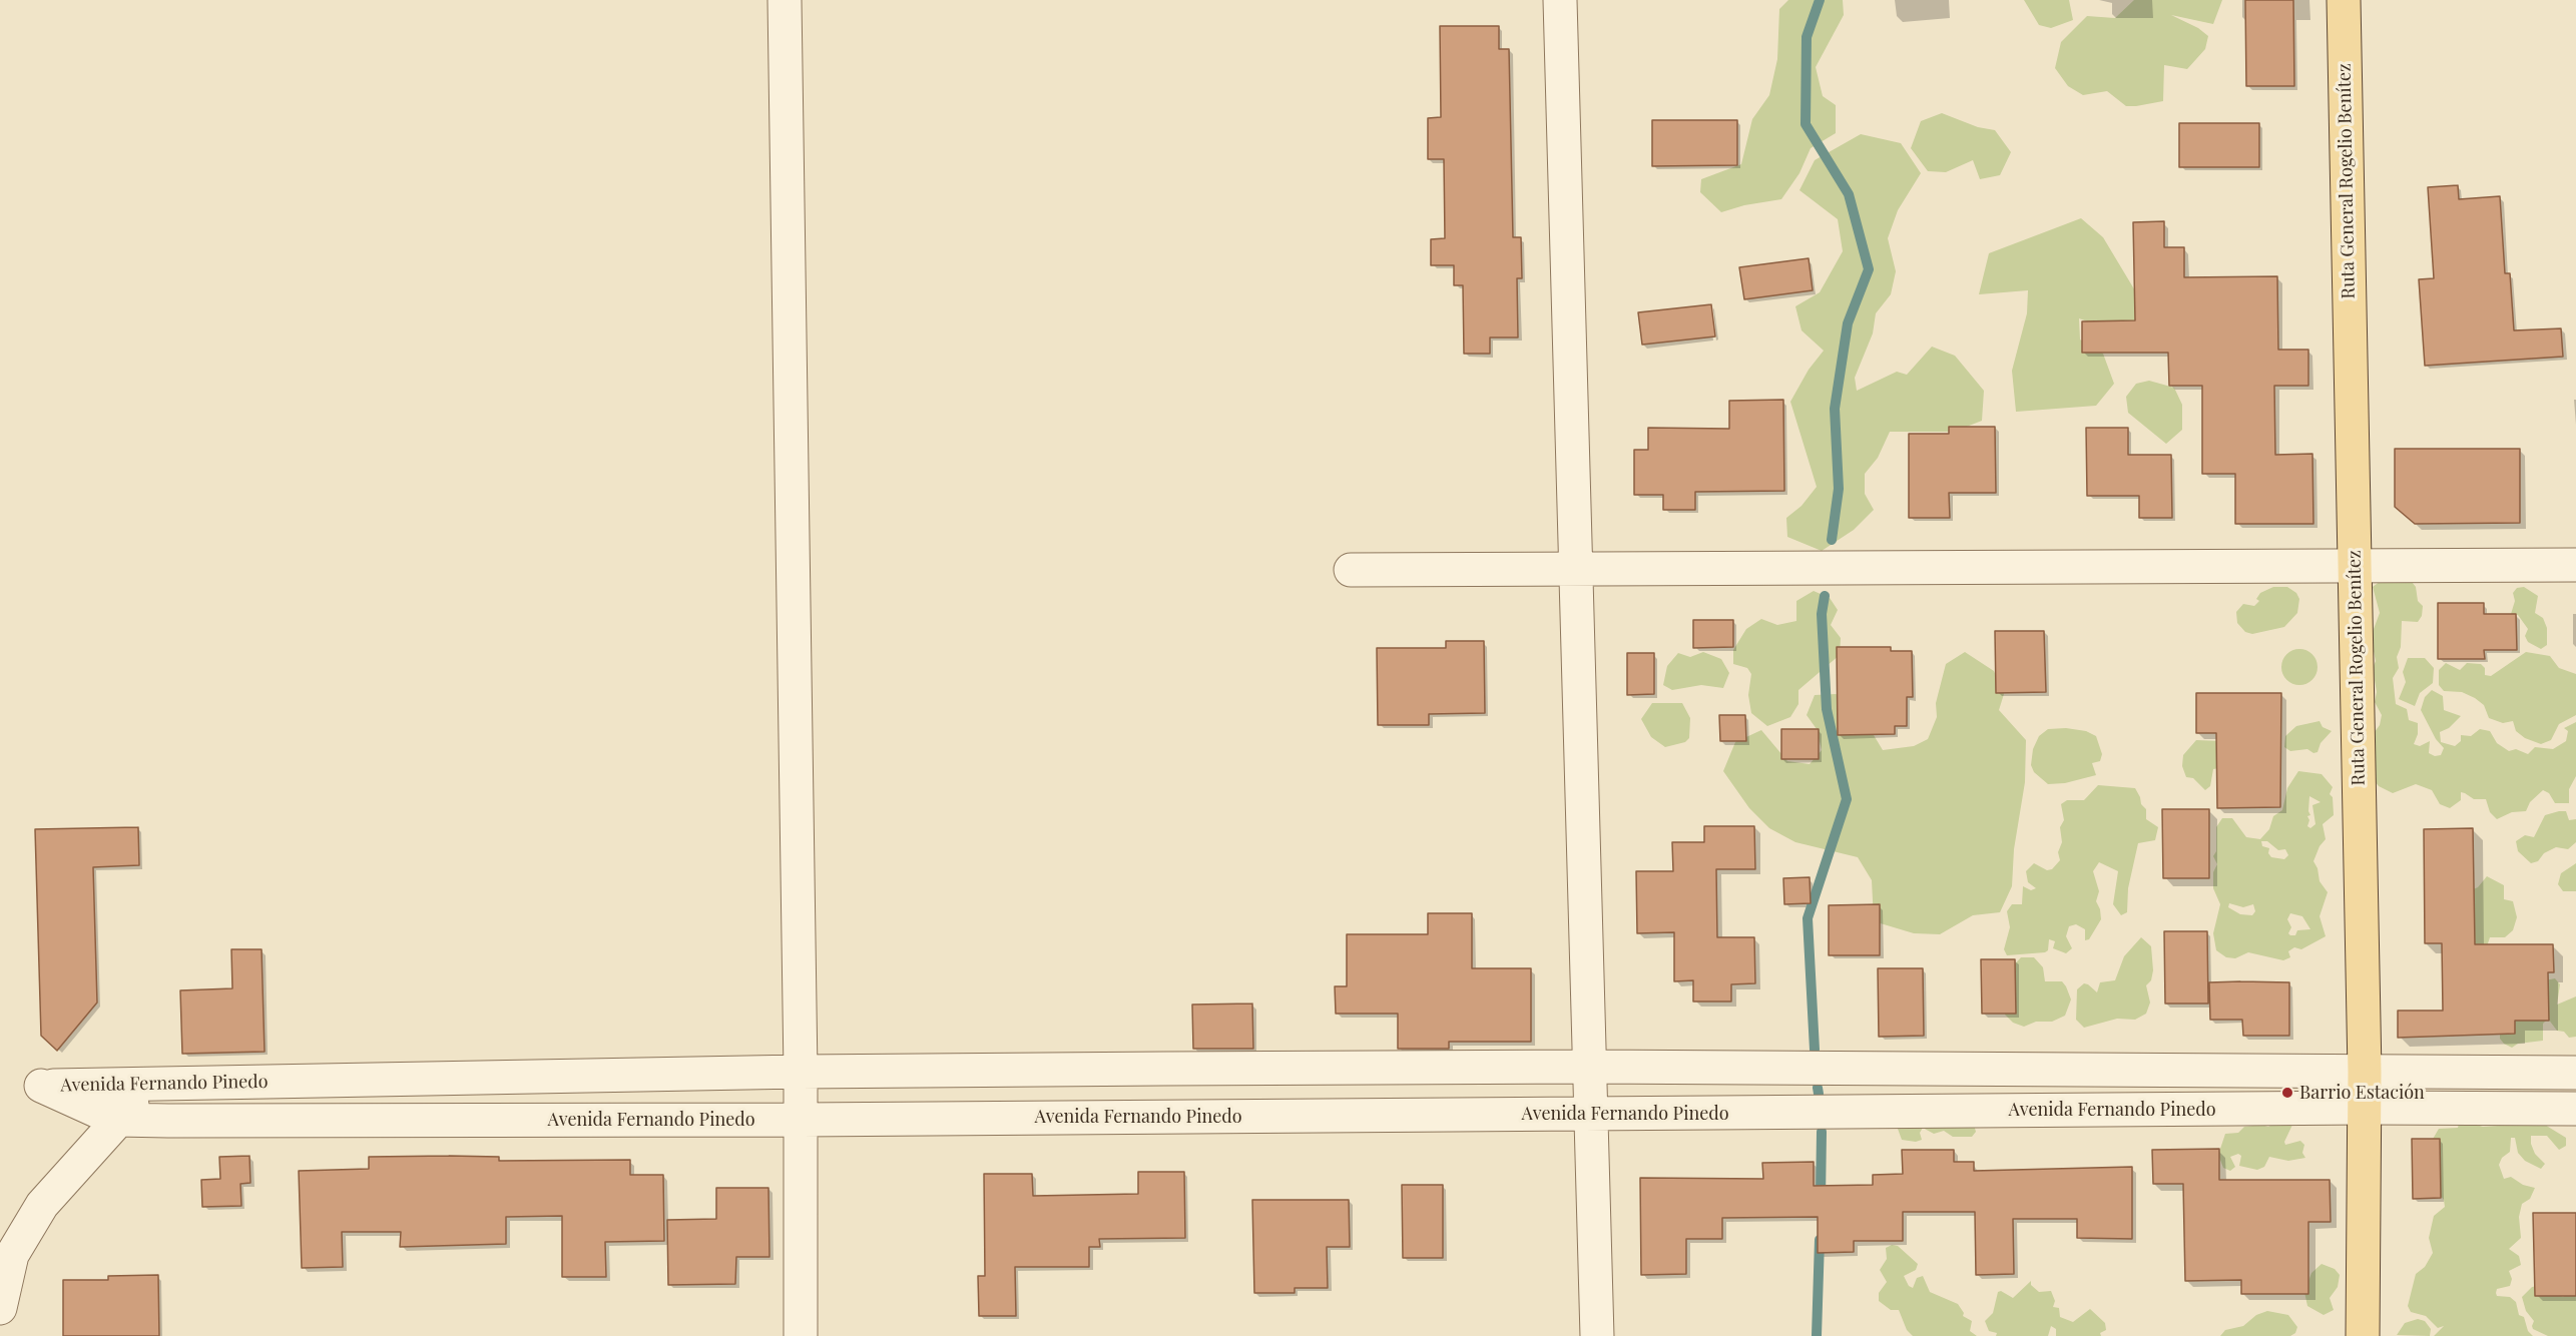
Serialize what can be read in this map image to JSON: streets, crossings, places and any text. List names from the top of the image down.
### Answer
{
  "streets": {
    "main road": ["Ruta General Rogelio Benítez"],
    "street": ["Avenida Fernando Pinedo"]
  },
  "crossings": [
    ["Ruta General Rogelio Benítez", "Avenida Fernando Pinedo"]
  ],
  "places": ["Barrio Estación"]
}
